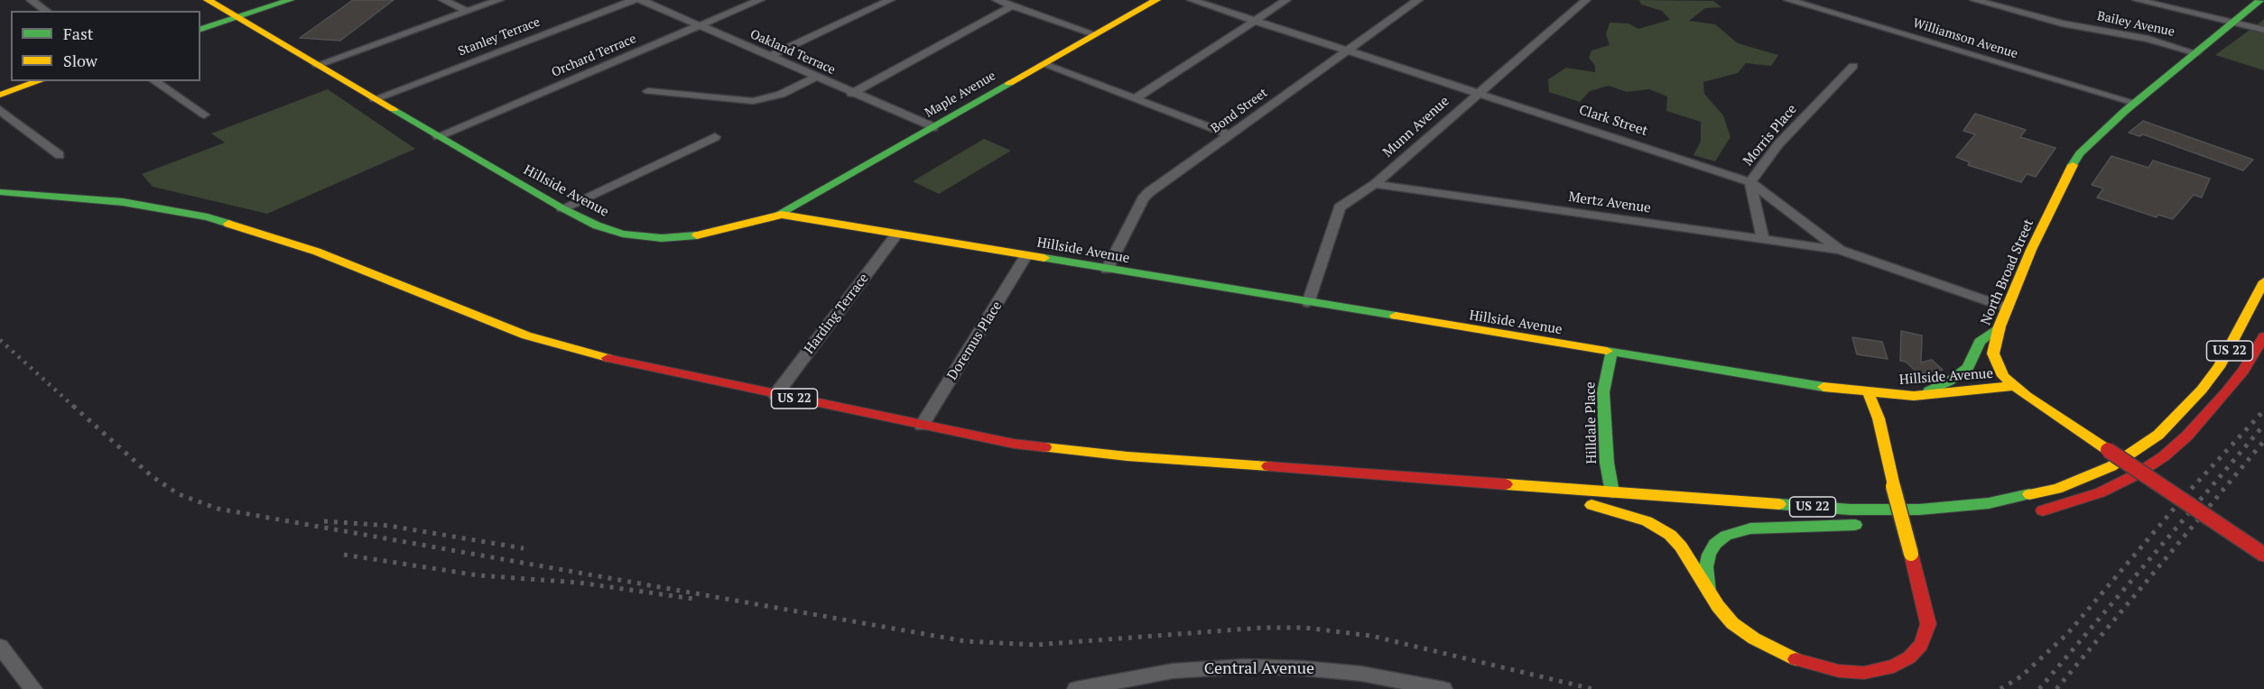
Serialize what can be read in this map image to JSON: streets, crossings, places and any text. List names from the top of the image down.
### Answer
{
  "streets": {
    "main road": [
      "Maple Avenue",
      "Hillside Avenue",
      "North Broad Street",
      "US 22",
      "Hilldale Place"
    ],
    "street": [
      "Bailey Avenue",
      "Stanley Terrace",
      "Williamson Avenue",
      "Oakland Terrace",
      "Orchard Terrace",
      "Bond Street",
      "Clark Street",
      "Munn Avenue",
      "Morris Place",
      "Mertz Avenue",
      "Harding Terrace",
      "Doremus Place",
      "Central Avenue"
    ]
  },
  "crossings": [
    ["Bailey Avenue", "North Broad Street"],
    ["Stanley Terrace", "Hillside Avenue"],
    ["Williamson Avenue", "North Broad Street"],
    ["Oakland Terrace", "Orchard Terrace"],
    ["Oakland Terrace", "Maple Avenue"],
    ["Orchard Terrace", "Hillside Avenue"],
    ["Maple Avenue", "Hillside Avenue"],
    ["Bond Street", "Clark Street"],
    ["Bond Street", "Hillside Avenue"],
    ["Clark Street", "Munn Avenue"],
    ["Clark Street", "Morris Place"],
    ["Clark Street", "Mertz Avenue"],
    ["Clark Street", "North Broad Street"],
    ["Munn Avenue", "Hillside Avenue"],
    ["Munn Avenue", "Mertz Avenue"],
    ["Morris Place", "Mertz Avenue"],
    ["Hillside Avenue", "North Broad Street"],
    ["Hillside Avenue", "Harding Terrace"],
    ["Hillside Avenue", "Doremus Place"],
    ["Hillside Avenue", "Hilldale Place"],
    ["Harding Terrace", "US 22"],
    ["Doremus Place", "US 22"],
    ["US 22", "Hilldale Place"]
  ],
  "legend": ["Fast", "Slow"]
}
